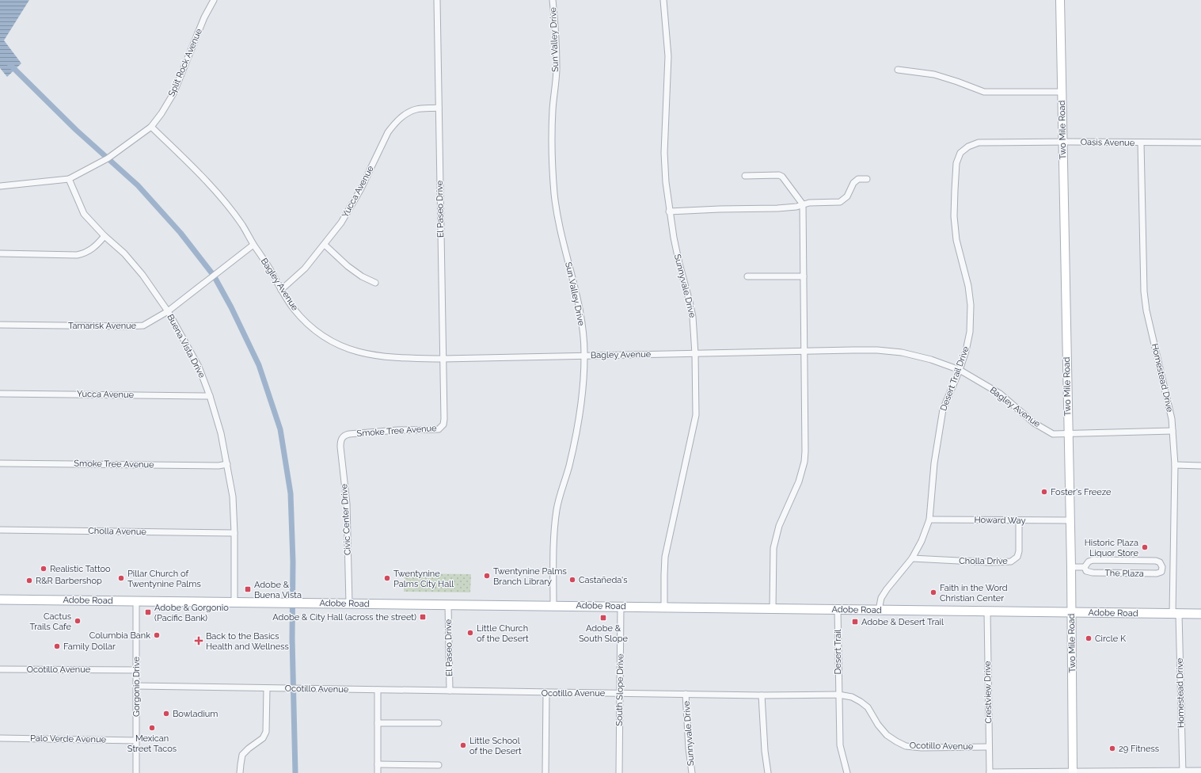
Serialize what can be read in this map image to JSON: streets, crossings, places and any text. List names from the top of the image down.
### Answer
{
  "streets": {
    "main road": ["Two Mile Road", "Adobe Road"],
    "street": [
      "Sun Valley Drive",
      "Split Rock Avenue",
      "Oasis Avenue",
      "Yucca Avenue",
      "El Paseo Drive",
      "Bagley Avenue",
      "Sunnyvale Drive",
      "Tamarisk Avenue",
      "Buena Vista Drive",
      "Homestead Drive",
      "Desert Trail Drive",
      "Smoke Tree Avenue",
      "Civic Center Drive",
      "Howard Way",
      "Cholla Avenue",
      "Cholla Drive",
      "The Plaza",
      "Desert Trail",
      "Ocotillo Avenue",
      "Gorgonio Drive",
      "South Slope Drive",
      "Crestview Drive",
      "Palo Verde Avenue"
    ]
  },
  "crossings": [
    ["Sun Valley Drive", "Bagley Avenue"],
    ["Sun Valley Drive", "Adobe Road"],
    ["Split Rock Avenue", "Bagley Avenue"],
    ["Split Rock Avenue", "Buena Vista Drive"],
    ["Two Mile Road", "Oasis Avenue"],
    ["Two Mile Road", "Bagley Avenue"],
    ["Two Mile Road", "Howard Way"],
    ["Two Mile Road", "The Plaza"],
    ["Two Mile Road", "Adobe Road"],
    ["Oasis Avenue", "Homestead Drive"],
    ["Oasis Avenue", "Desert Trail Drive"],
    ["Yucca Avenue", "El Paseo Drive"],
    ["Yucca Avenue", "Bagley Avenue"],
    ["Yucca Avenue", "Buena Vista Drive"],
    ["El Paseo Drive", "Bagley Avenue"],
    ["El Paseo Drive", "Smoke Tree Avenue"],
    ["El Paseo Drive", "Adobe Road"],
    ["El Paseo Drive", "Ocotillo Avenue"],
    ["Bagley Avenue", "Sunnyvale Drive"],
    ["Bagley Avenue", "Tamarisk Avenue"],
    ["Bagley Avenue", "Homestead Drive"],
    ["Bagley Avenue", "Desert Trail Drive"],
    ["Sunnyvale Drive", "Adobe Road"],
    ["Sunnyvale Drive", "Ocotillo Avenue"],
    ["Tamarisk Avenue", "Buena Vista Drive"],
    ["Buena Vista Drive", "Smoke Tree Avenue"],
    ["Buena Vista Drive", "Cholla Avenue"],
    ["Buena Vista Drive", "Adobe Road"],
    ["Homestead Drive", "The Plaza"],
    ["Homestead Drive", "Adobe Road"],
    ["Desert Trail Drive", "Howard Way"],
    ["Desert Trail Drive", "Cholla Drive"],
    ["Desert Trail Drive", "Adobe Road"],
    ["Smoke Tree Avenue", "Civic Center Drive"],
    ["Civic Center Drive", "Adobe Road"],
    ["Howard Way", "Cholla Drive"],
    ["Adobe Road", "Desert Trail"],
    ["Adobe Road", "Gorgonio Drive"],
    ["Adobe Road", "South Slope Drive"],
    ["Adobe Road", "Crestview Drive"],
    ["Desert Trail", "Ocotillo Avenue"],
    ["Ocotillo Avenue", "Gorgonio Drive"],
    ["Ocotillo Avenue", "South Slope Drive"],
    ["Ocotillo Avenue", "Crestview Drive"],
    ["Gorgonio Drive", "Palo Verde Avenue"]
  ],
  "places": {
    "other": [
      "Foster's Freeze",
      "Historic Plaza Liquor Store",
      "Realistic Tattoo",
      "Twentynine Palms Branch Library",
      "Pillar Church of Twentynine Palms",
      "Twentynine Palms City Hall",
      "Castañeda's",
      "R&R Barbershop",
      "Faith in the Word Christian Center",
      "Cactus Trails Cafe",
      "Little Church of the Desert",
      "Columbia Bank",
      "Circle K",
      "Family Dollar",
      "Bowladium",
      "Mexican Street Tacos",
      "Little School of the Desert",
      "29 Fitness"
    ],
    "transit": [
      "Adobe & Buena Vista",
      "Adobe & Gorgonio (Pacific Bank)",
      "Adobe & City Hall (across the street)",
      "Adobe & South Slope",
      "Adobe & Desert Trail"
    ],
    "health": ["Back to the Basics Health and Wellness"]
  }
}
